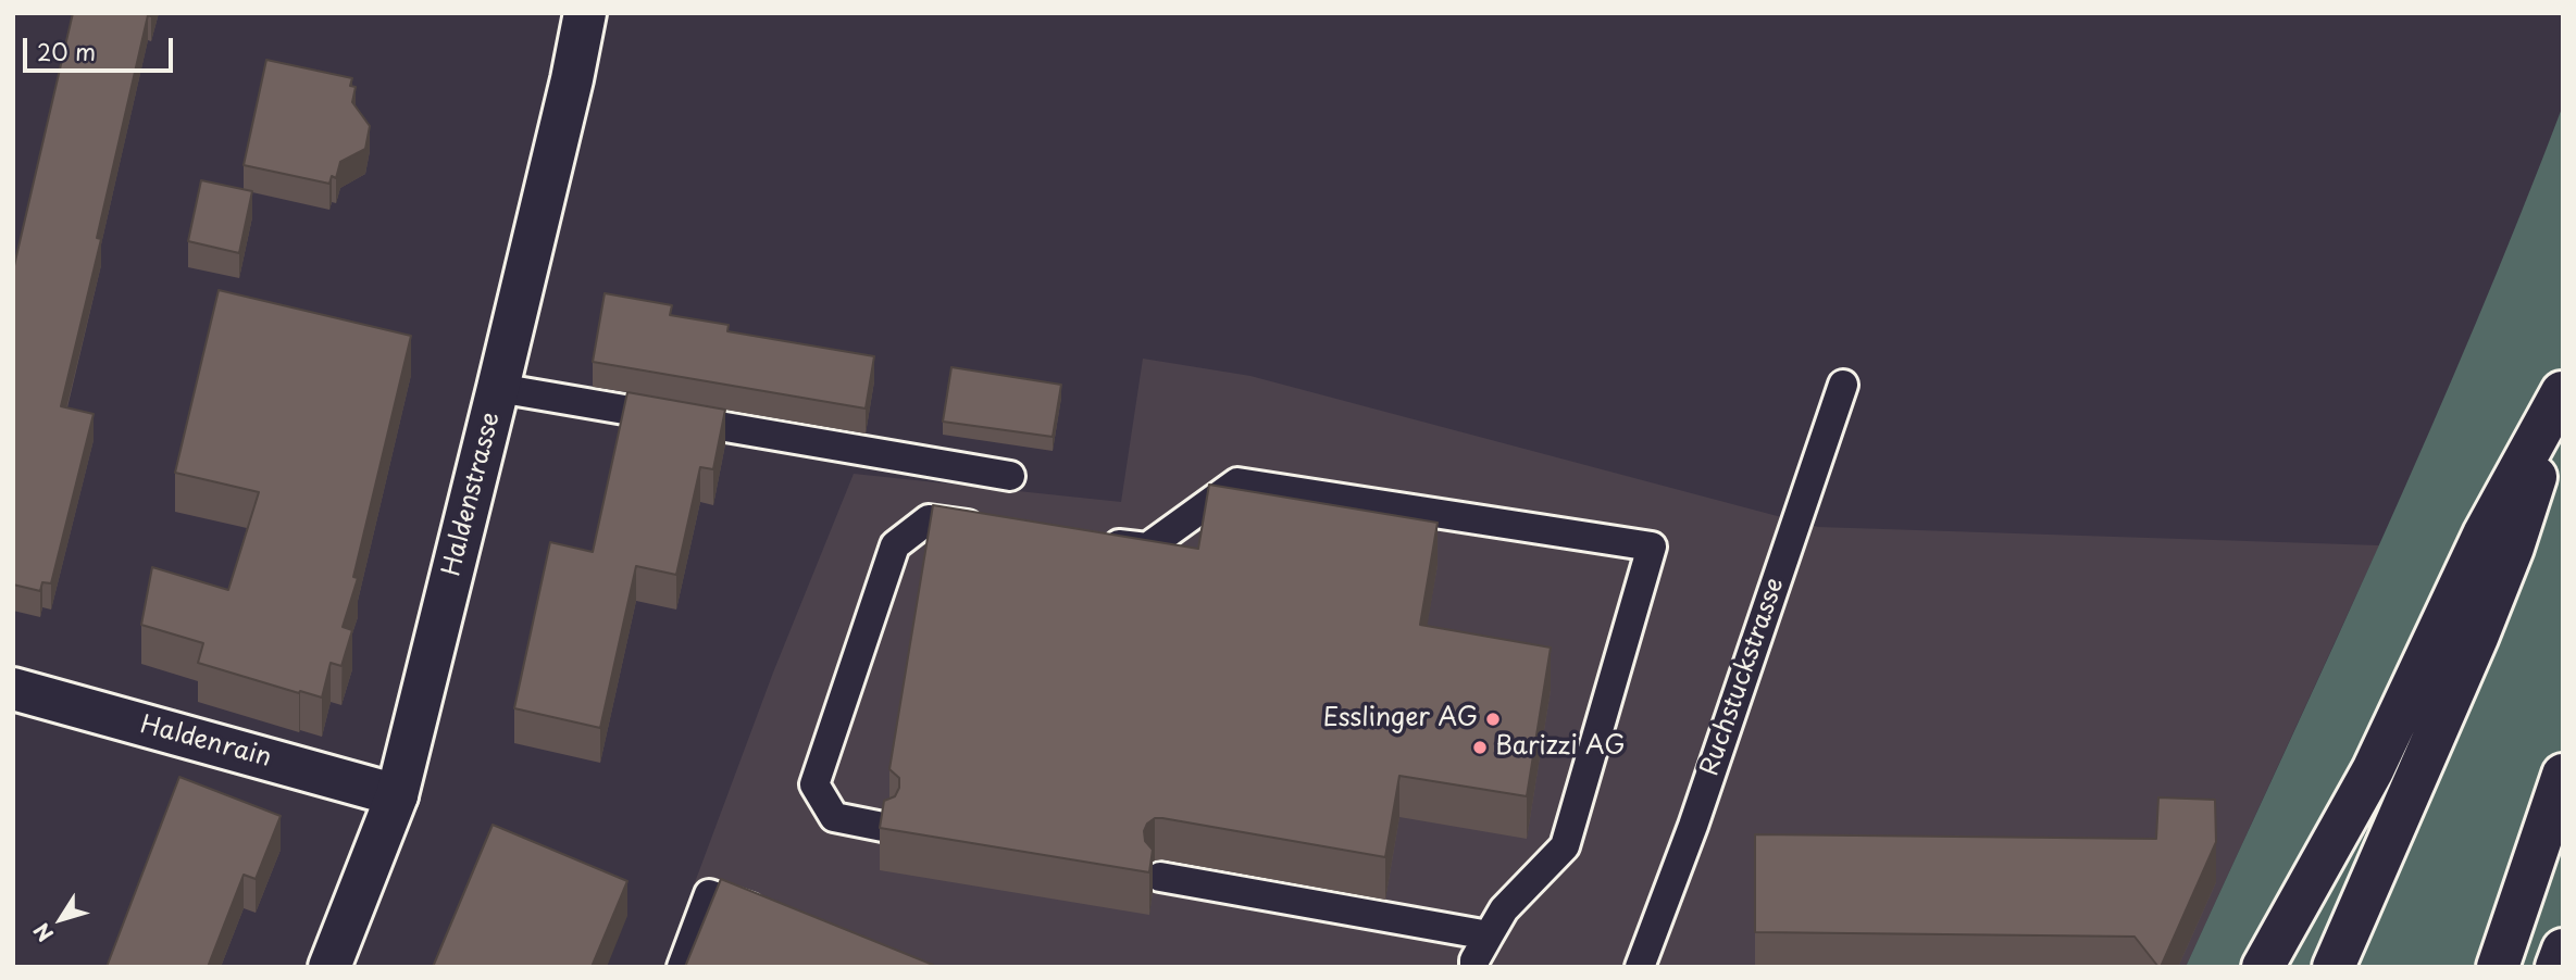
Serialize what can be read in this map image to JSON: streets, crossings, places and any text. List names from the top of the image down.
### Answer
{
  "streets": {
    "main road": ["Haldenstrasse", "Haldenrain"],
    "lane": ["Ruchstuckstrasse"]
  },
  "crossings": [
    ["Haldenstrasse", "Haldenrain"]
  ],
  "places": ["Esslinger AG", "Barizzi AG"],
  "scale_bar": "20 m",
  "north": "bottom left"
}
